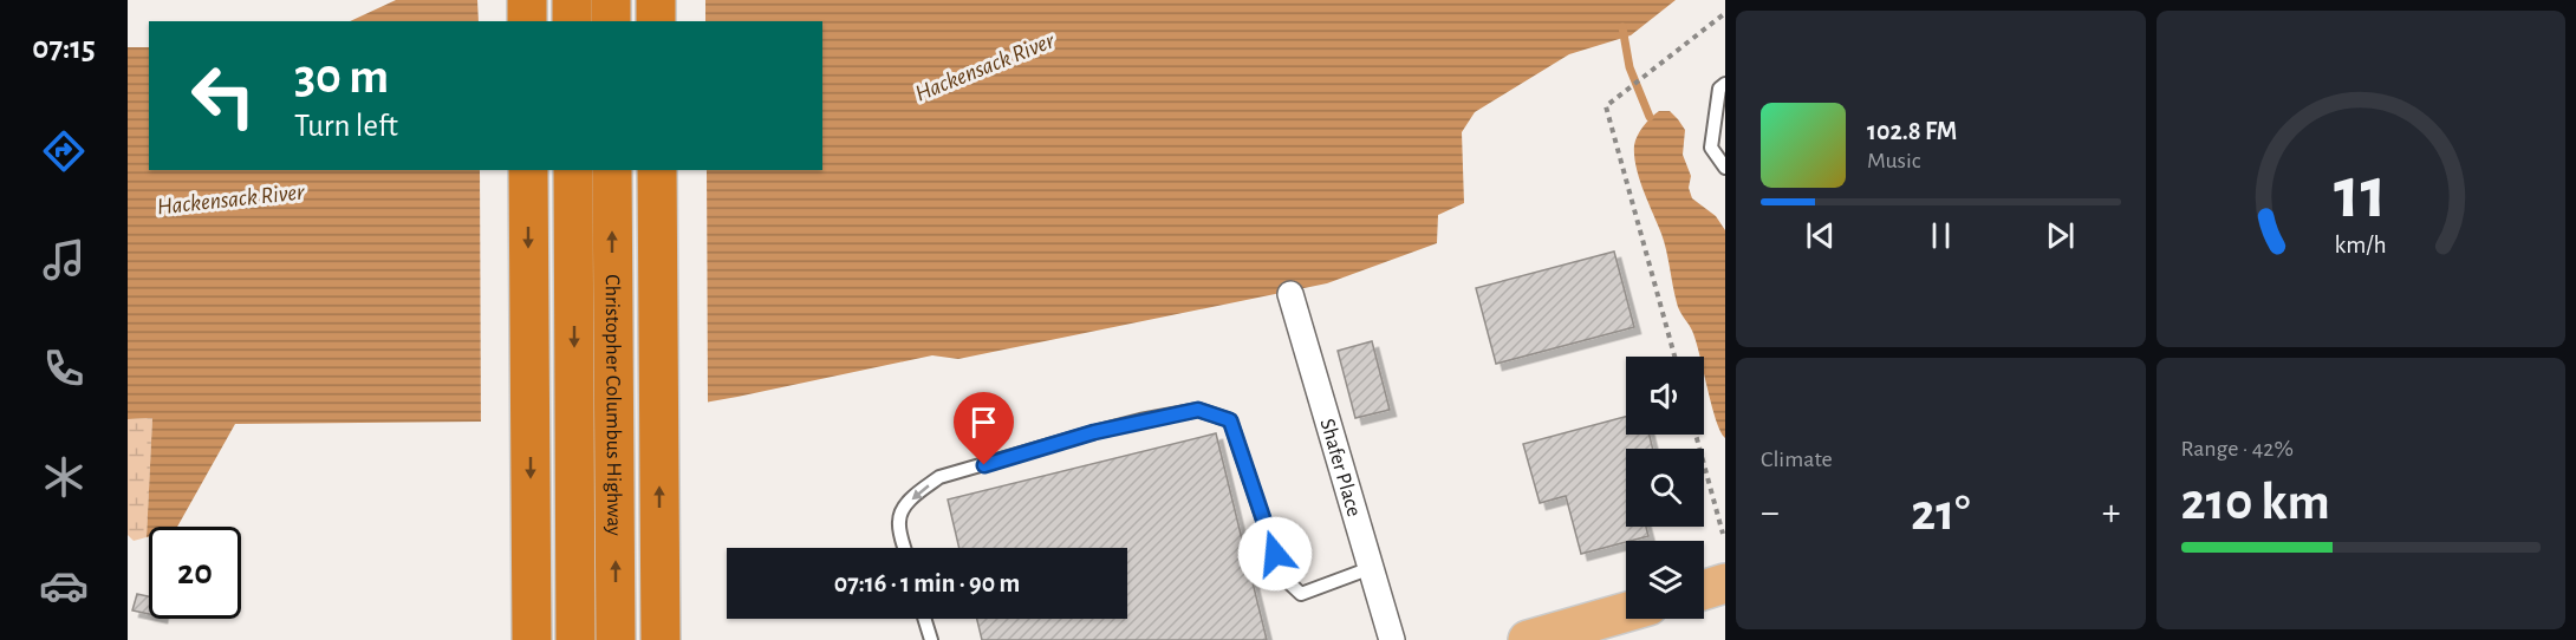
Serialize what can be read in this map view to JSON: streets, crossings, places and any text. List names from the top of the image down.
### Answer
{
  "streets": {
    "highway": ["Christopher Columbus Highway"],
    "street": ["Shafer Place"]
  },
  "water": ["Hackensack River"],
  "page": {
    "tabs": "07:15",
    "turn": ["30 m", "Turn left"],
    "song": ["102.8 FM", "Music"],
    "tile": [
      "Climate",
      ["Range · 42%", "210 km"]
    ],
    "heat": ["−", "21°", "+"],
    "limit": "20",
    "trip": "07:16 · 1 min · 90 m",
    "gauge": ["11", "km/h"]
  }
}
